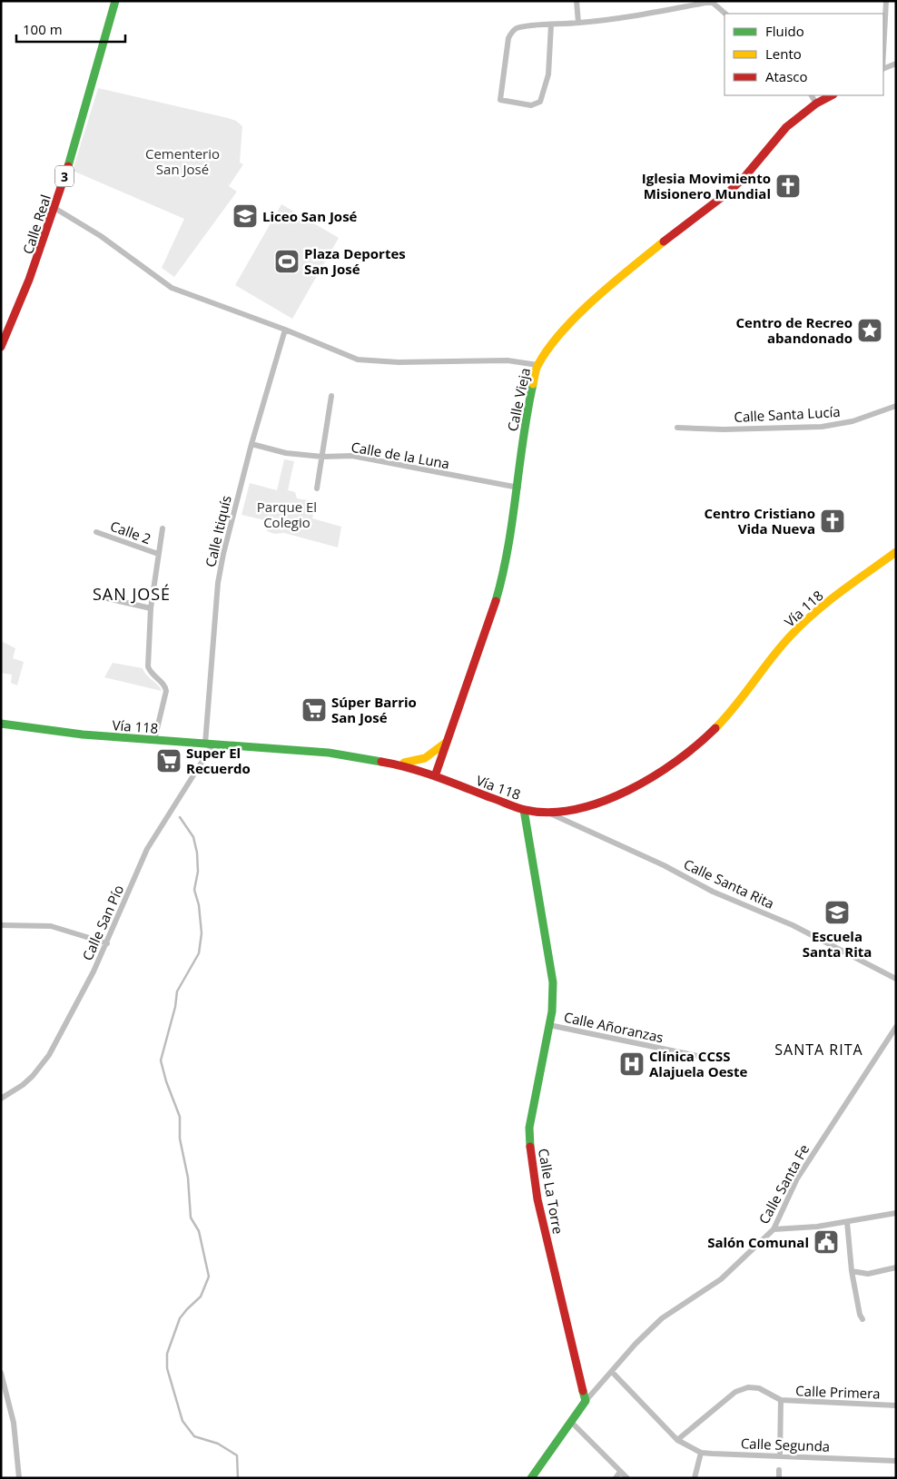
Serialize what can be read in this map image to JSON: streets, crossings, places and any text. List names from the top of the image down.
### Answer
{
  "streets": {
    "street": [
      "3",
      "Calle Real",
      "Calle Vieja",
      "Calle Santa Lucía",
      "Calle de la Luna",
      "Calle Itiquís",
      "Calle 2",
      "Vía 118",
      "Calle Santa Rita",
      "Calle San Pío",
      "Calle Añoranzas",
      "Calle Santa Fe",
      "Calle La Torre",
      "Calle Primera",
      "Calle Segunda"
    ]
  },
  "crossings": [
    ["Calle Vieja", "Calle de la Luna"],
    ["Calle Vieja", "Vía 118"],
    ["Calle de la Luna", "Calle Itiquís"],
    ["Calle Itiquís", "Vía 118"],
    ["Calle Itiquís", "Calle San Pío"],
    ["Vía 118", "Calle Santa Rita"],
    ["Vía 118", "Calle San Pío"],
    ["Vía 118", "Calle La Torre"],
    ["Calle Añoranzas", "Calle La Torre"],
    ["Calle Santa Fe", "Calle La Torre"],
    ["Calle Primera", "Calle Segunda"]
  ],
  "districts": ["SAN JOSÉ", "SANTA RITA"],
  "parks": ["Cementerio San José", "Parque El Colegio"],
  "places": {
    "church": ["Iglesia Movimiento Misionero Mundial", "Centro Cristiano Vida Nueva"],
    "school or university": ["Liceo San José", "Escuela Santa Rita"],
    "sports": ["Plaza Deportes San José"],
    "place": ["Centro de Recreo abandonado"],
    "supermarket": ["Súper Barrio San José", "Super El Recuerdo"],
    "hospital": ["Clínica CCSS Alajuela Oeste"],
    "public building": ["Salón Comunal"]
  },
  "legend": ["Fluido", "Lento", "Atasco"],
  "scale_bar": "100 m"
}
